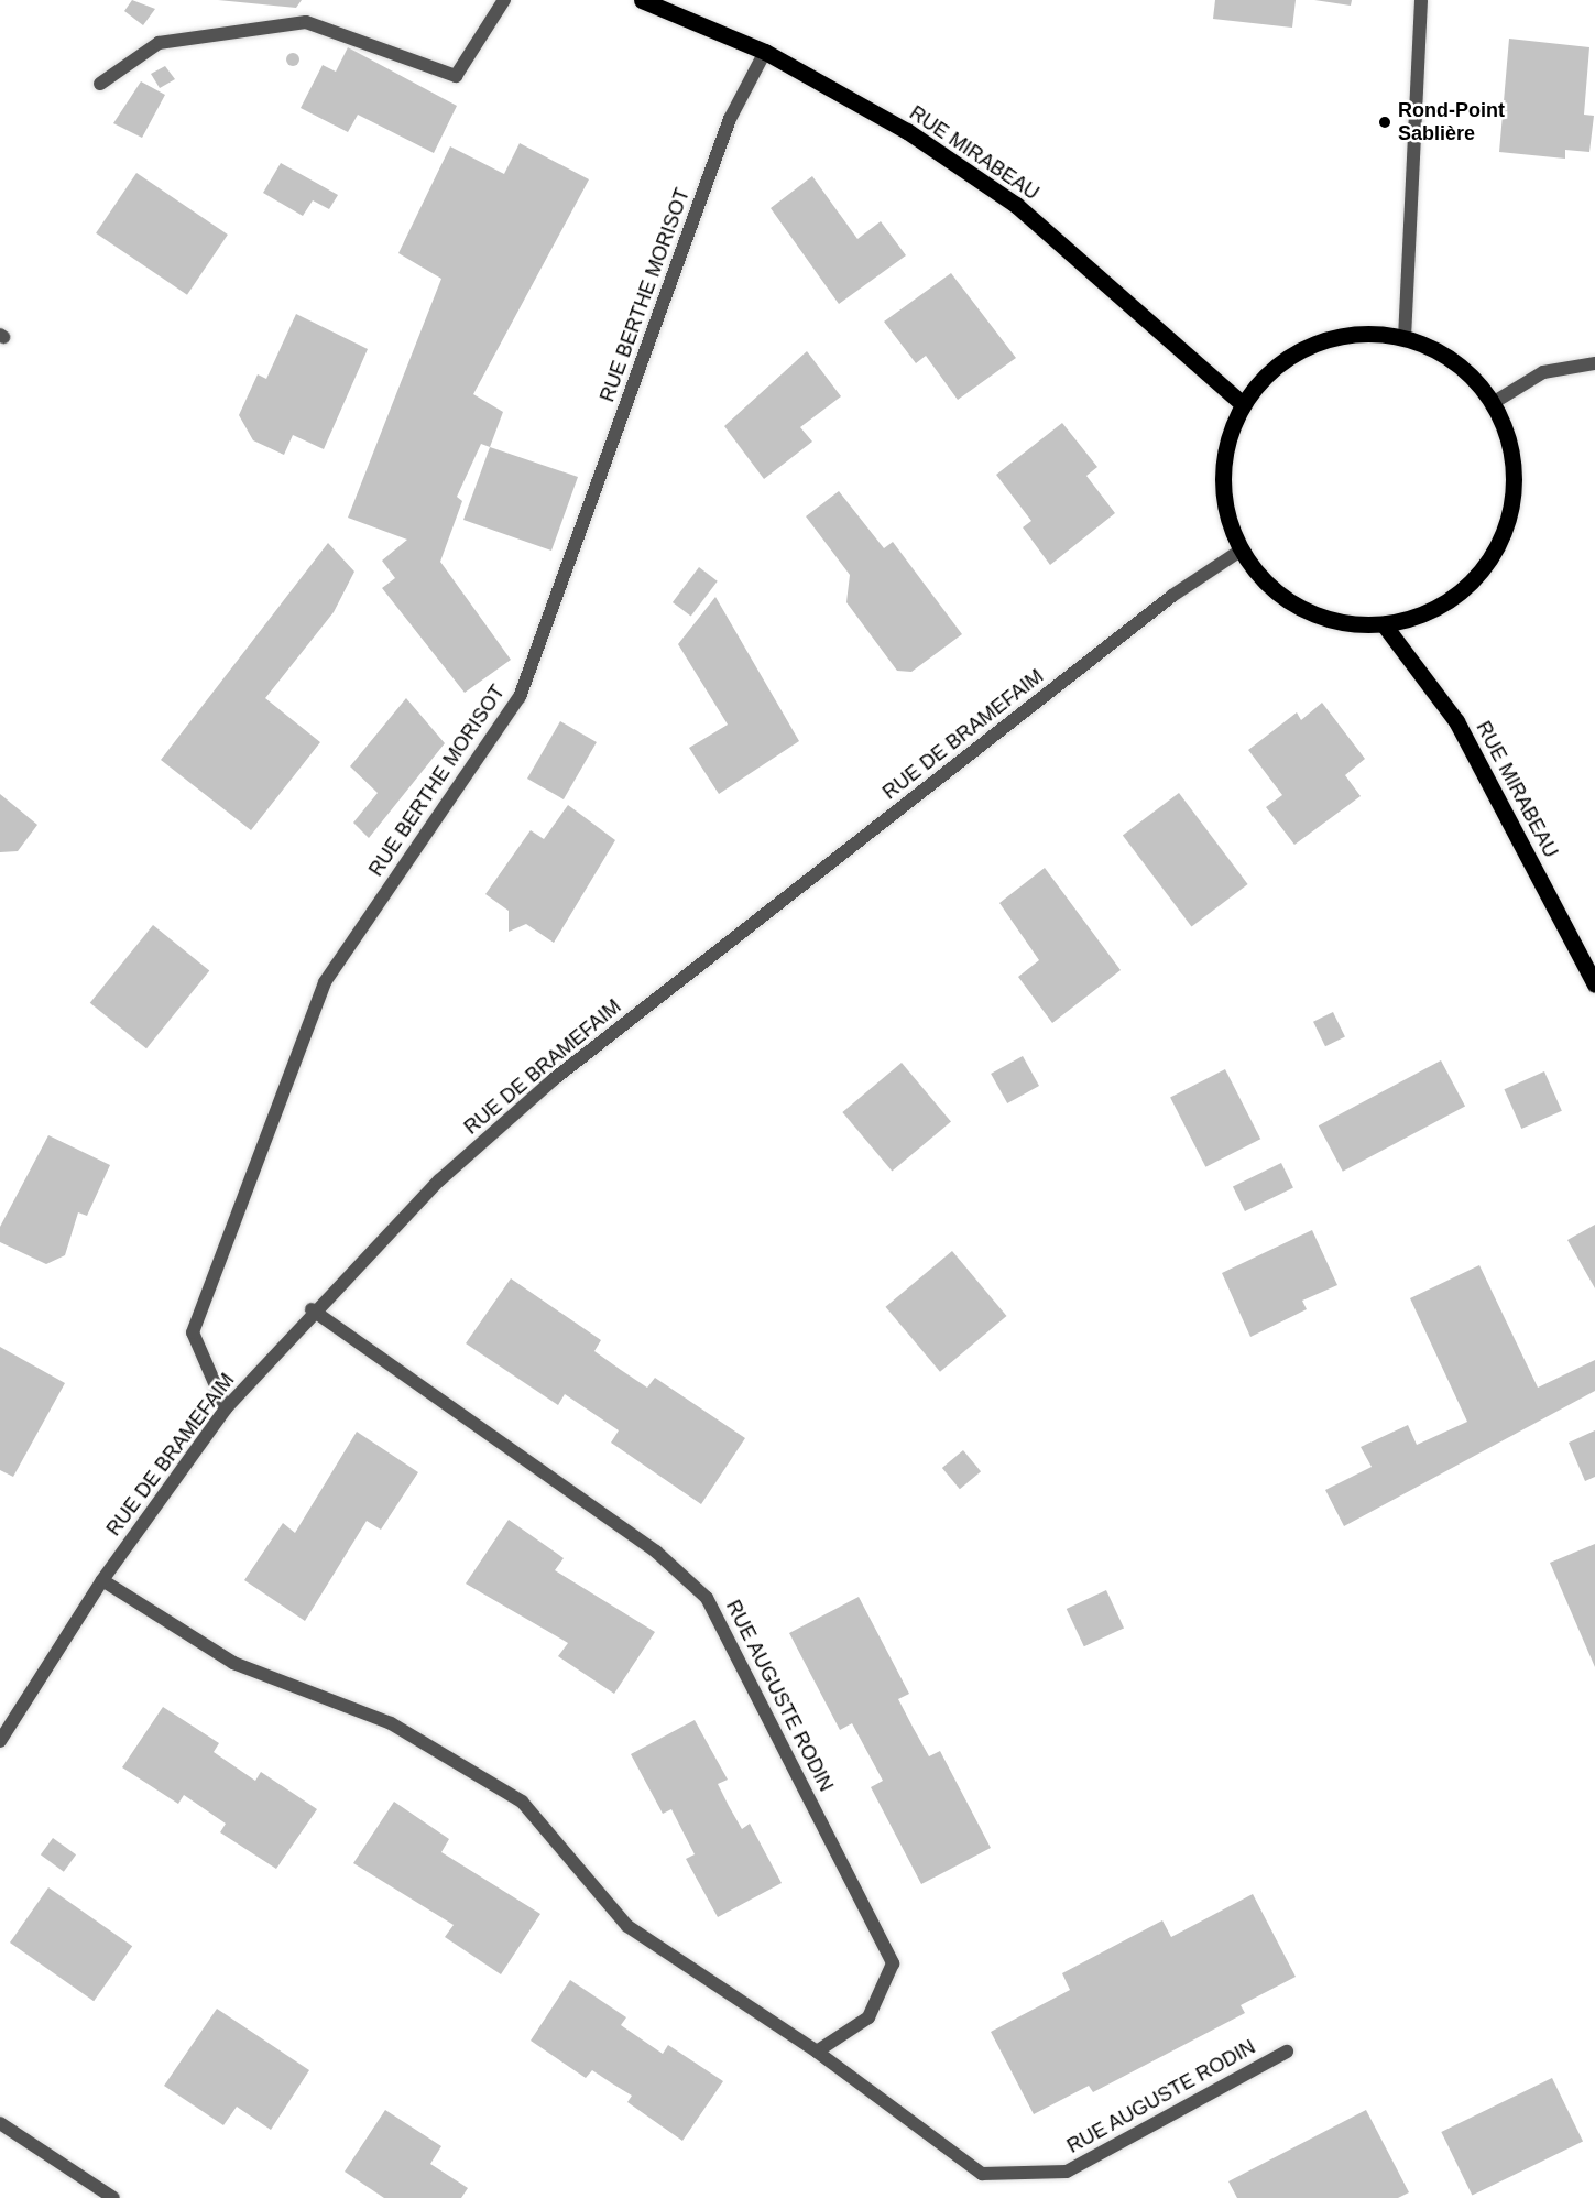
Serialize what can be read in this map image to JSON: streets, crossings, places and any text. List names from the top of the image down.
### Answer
{
  "streets": {
    "main road": ["RUE MIRABEAU"],
    "street": ["RUE BERTHE MORISOT", "RUE DE BRAMEFAIM", "RUE AUGUSTE RODIN"]
  },
  "crossings": [
    ["RUE MIRABEAU", "RUE BERTHE MORISOT"],
    ["RUE BERTHE MORISOT", "RUE DE BRAMEFAIM"],
    ["RUE DE BRAMEFAIM", "RUE AUGUSTE RODIN"]
  ],
  "places": ["Rond-Point Sablière"]
}
